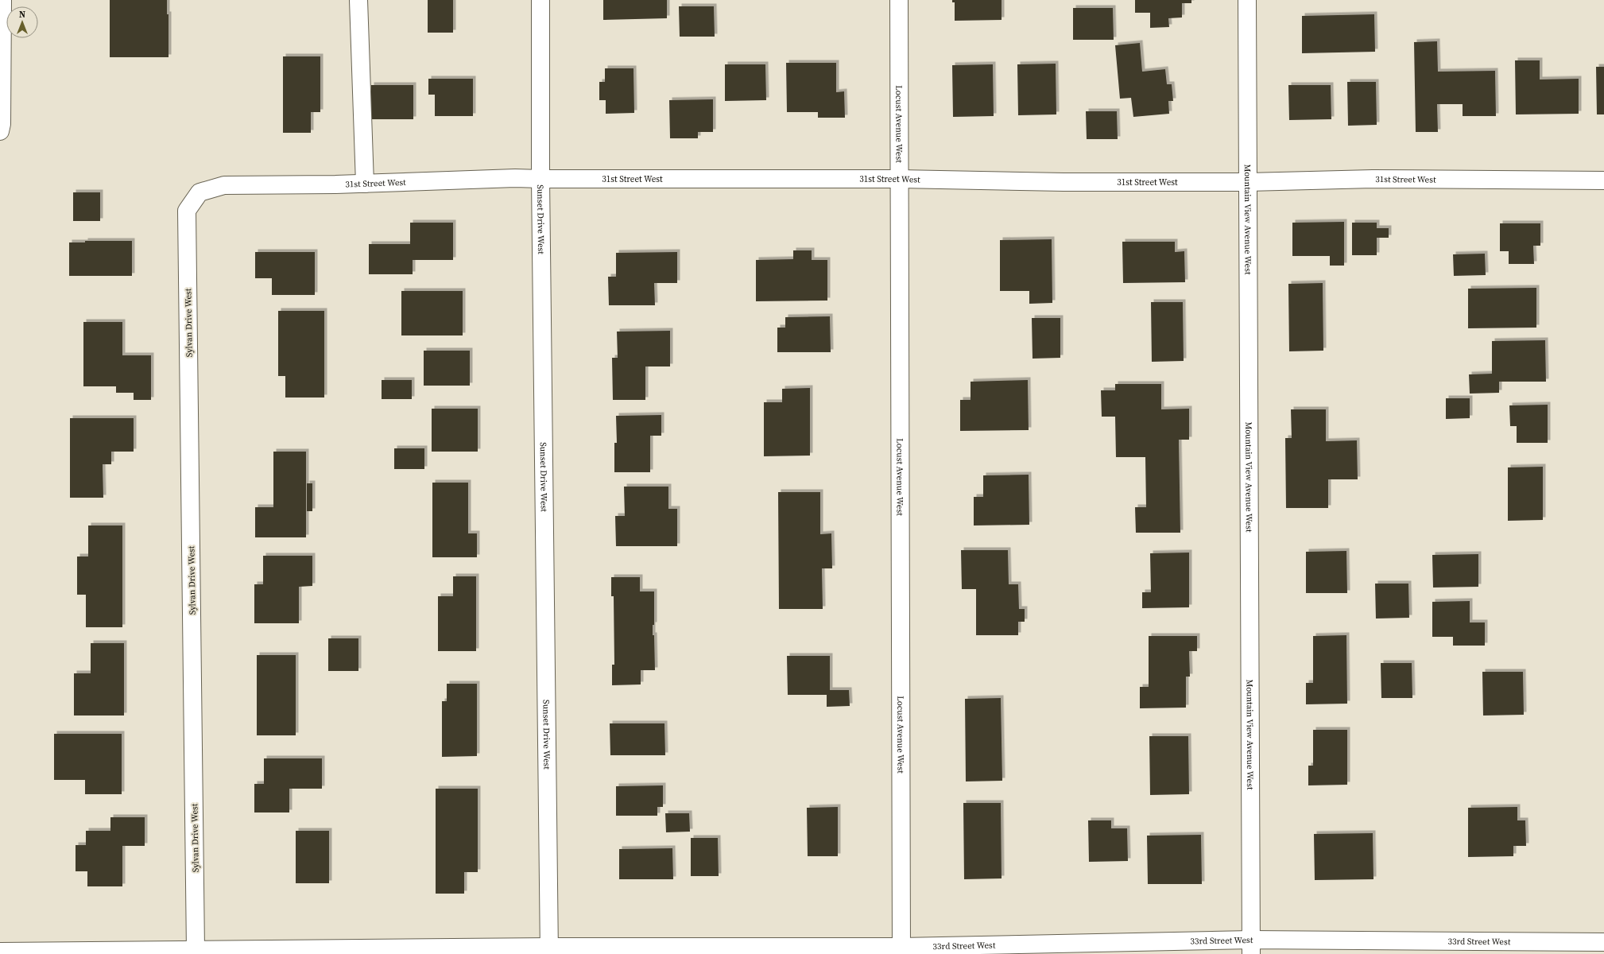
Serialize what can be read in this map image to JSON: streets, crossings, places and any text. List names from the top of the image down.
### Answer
{
  "streets": {
    "street": [
      "Locust Avenue West",
      "31st Street West",
      "Sunset Drive West",
      "Mountain View Avenue West",
      "Sylvan Drive West",
      "33rd Street West"
    ]
  },
  "crossings": [
    ["Locust Avenue West", "31st Street West"],
    ["Locust Avenue West", "33rd Street West"],
    ["31st Street West", "Sunset Drive West"],
    ["31st Street West", "Mountain View Avenue West"],
    ["31st Street West", "Sylvan Drive West"],
    ["Sunset Drive West", "33rd Street West"],
    ["Mountain View Avenue West", "33rd Street West"],
    ["Sylvan Drive West", "33rd Street West"]
  ],
  "north": "top"
}
